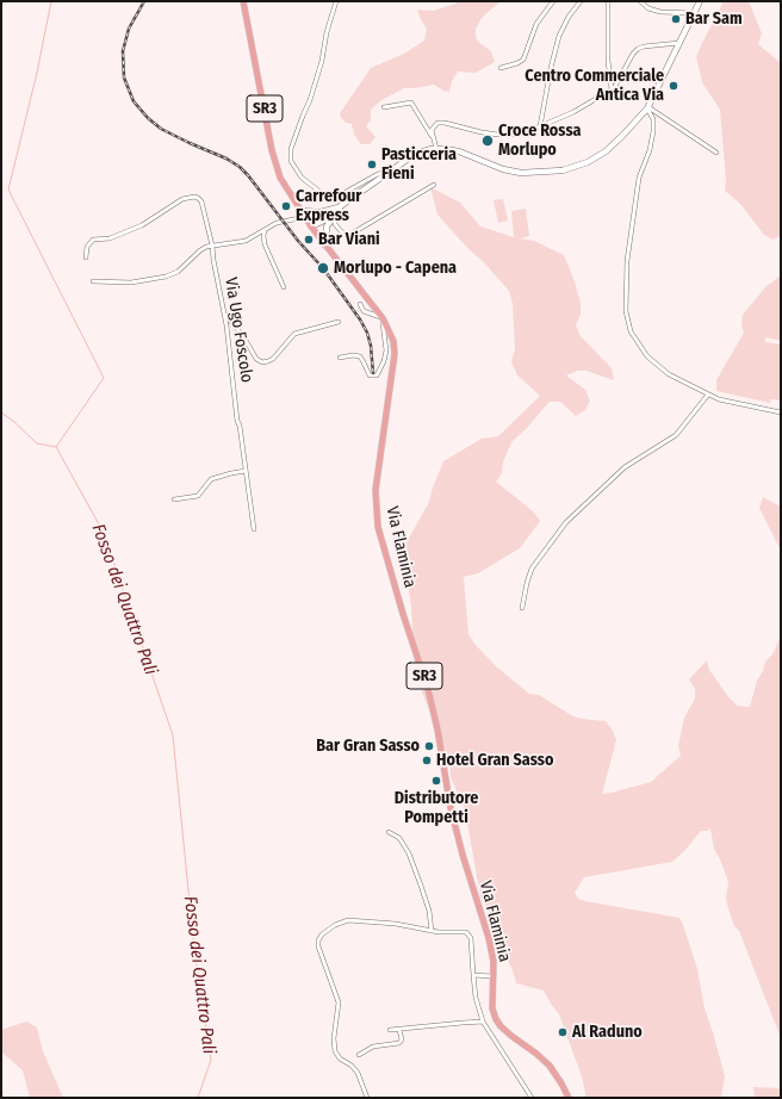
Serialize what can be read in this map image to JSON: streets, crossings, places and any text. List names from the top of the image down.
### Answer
{
  "streets": {
    "main road": ["SR3", "Via Flaminia"],
    "street": ["Via Ugo Foscolo"]
  },
  "water": ["Fosso dei Quattro Pali"],
  "places": [
    "Bar Sam",
    "Centro Commerciale Antica Via",
    "Croce Rossa Morlupo",
    "Pasticceria Fieni",
    "Carrefour Express",
    "Bar Viani",
    "Morlupo - Capena",
    "Bar Gran Sasso",
    "Hotel Gran Sasso",
    "Distributore Pompetti",
    "Al Raduno"
  ]
}
